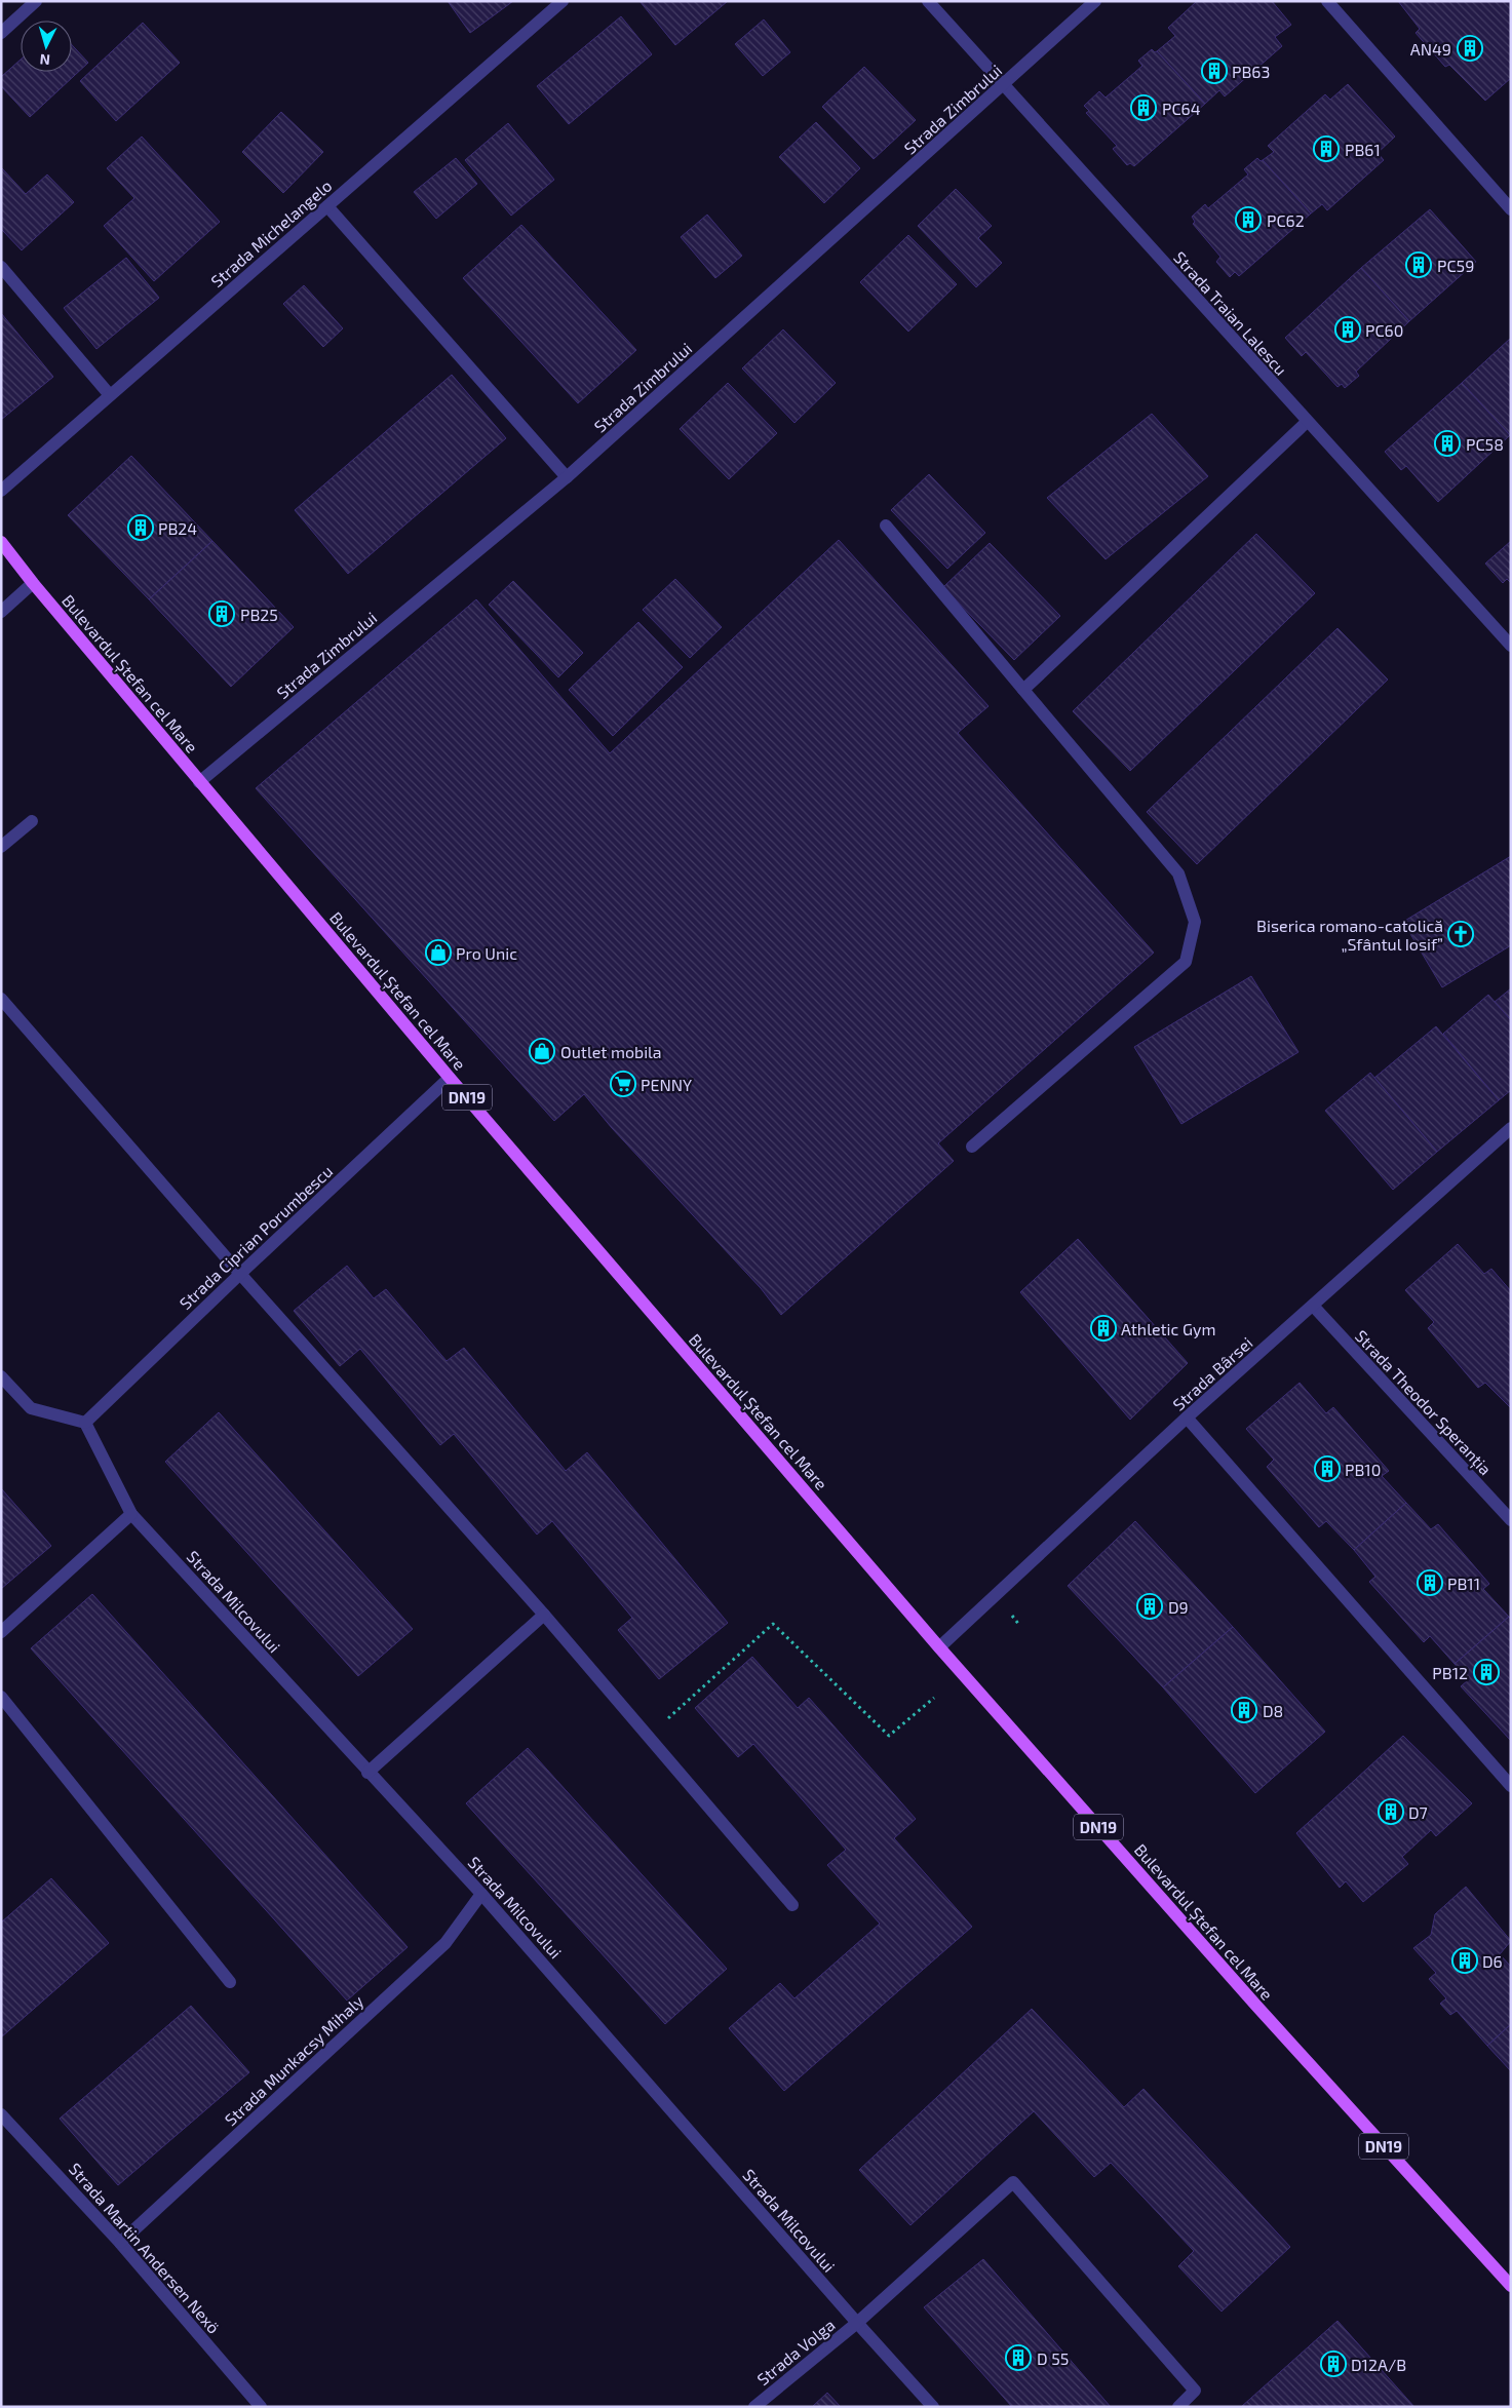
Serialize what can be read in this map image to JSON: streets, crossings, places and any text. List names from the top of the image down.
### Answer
{
  "streets": {
    "main road": ["Bulevardul Ștefan cel Mare", "DN19"],
    "street": [
      "Strada Zimbrului",
      "Strada Michelangelo",
      "Strada Traian Lalescu",
      "Strada Ciprian Porumbescu",
      "Strada Bârsei",
      "Strada Theodor Speranția",
      "Strada Milcovului",
      "Strada Munkacsy Mihaly",
      "Strada Martin Andersen Nexö",
      "Strada Volga"
    ]
  },
  "crossings": [
    ["Strada Zimbrului", "Strada Traian Lalescu"],
    ["Strada Zimbrului", "Bulevardul Ștefan cel Mare"],
    ["Bulevardul Ștefan cel Mare", "Strada Ciprian Porumbescu"],
    ["Bulevardul Ștefan cel Mare", "Strada Bârsei"],
    ["Strada Ciprian Porumbescu", "Strada Milcovului"],
    ["Strada Bârsei", "Strada Theodor Speranția"],
    ["Strada Milcovului", "Strada Munkacsy Mihaly"],
    ["Strada Milcovului", "Strada Volga"],
    ["Strada Munkacsy Mihaly", "Strada Martin Andersen Nexö"]
  ],
  "places": {
    "building": [
      "AN49",
      "PB63",
      "PC64",
      "PB61",
      "PC62",
      "PC59",
      "PC60",
      "PC58",
      "PB24",
      "PB25",
      "Athletic Gym",
      "PB10",
      "PB11",
      "D9",
      "PB12",
      "D8",
      "D7",
      "D6",
      "D 55",
      "D12A/B"
    ],
    "church": ["Biserica romano-catolică „Sfântul Iosif”"],
    "shop": ["Pro Unic", "Outlet mobila"],
    "supermarket": ["PENNY"]
  },
  "north": "bottom"
}
